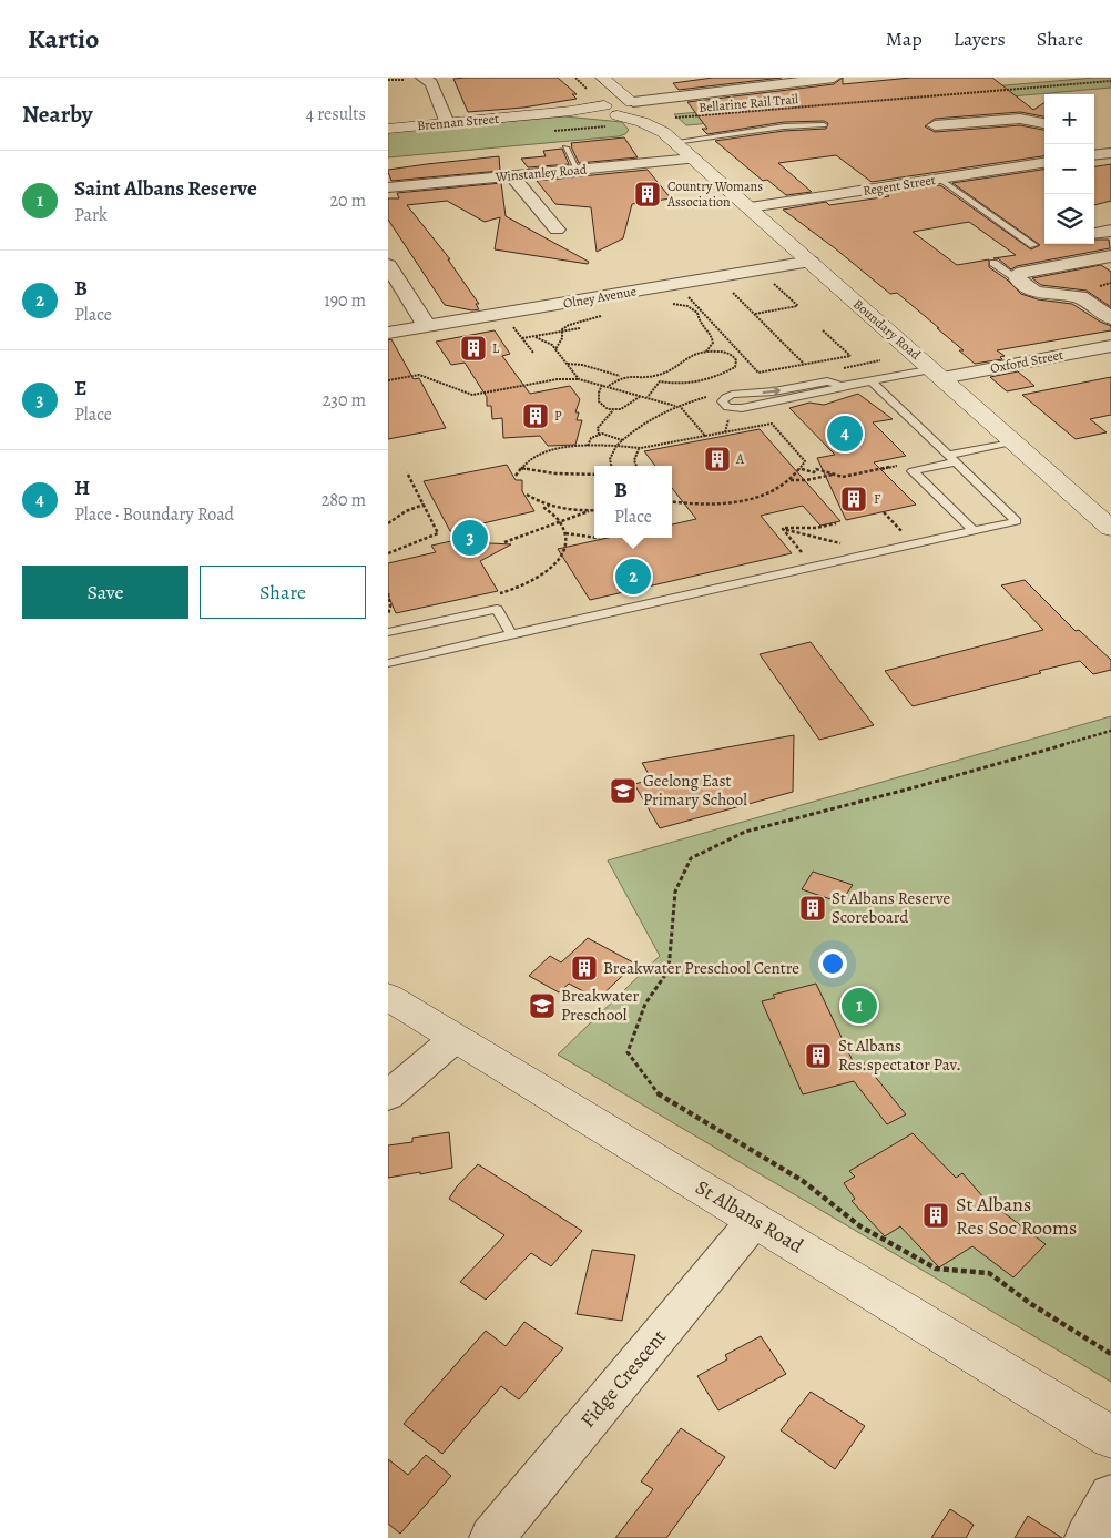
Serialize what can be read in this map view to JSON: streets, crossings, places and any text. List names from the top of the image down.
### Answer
{
  "streets": {
    "main road": ["Brennan Street", "Boundary Road", "St Albans Road"],
    "street": [
      "Winstanley Road",
      "Regent Street",
      "Olney Avenue",
      "Oxford Street",
      "Fidge Crescent"
    ],
    "path": ["Bellarine Rail Trail"]
  },
  "crossings": [
    ["Bellarine Rail Trail", "Boundary Road"],
    ["Brennan Street", "Boundary Road"],
    ["Winstanley Road", "Boundary Road"],
    ["Regent Street", "Boundary Road"],
    ["Olney Avenue", "Boundary Road"],
    ["Boundary Road", "Oxford Street"],
    ["St Albans Road", "Fidge Crescent"]
  ],
  "places": {
    "building": [
      "Country Womans Association",
      "L",
      "P",
      "A",
      "F",
      "St Albans Reserve Scoreboard",
      "Breakwater Preschool Centre",
      "St Albans Res.spectator Pav.",
      "St Albans Res Soc Rooms"
    ],
    "school or university": ["Geelong East Primary School", "Breakwater Preschool"]
  },
  "page": {
    "header": "Kartio",
    "nav": ["Map", "Layers", "Share"],
    "heading": ["Nearby", "4 results"],
    "map_buttons": ["+", "−"],
    "list": [
      {
        "mark": "1",
        "name": "Saint Albans Reserve",
        "note": "Park",
        "value": "20 m"
      },
      {
        "mark": "2",
        "name": "B",
        "note": "Place",
        "value": "190 m"
      },
      {
        "mark": "3",
        "name": "E",
        "note": "Place",
        "value": "230 m"
      },
      {
        "mark": "4",
        "name": "H",
        "note": "Place · Boundary Road",
        "value": "280 m"
      }
    ],
    "pins": [
      "4",
      "3",
      "2",
      "1"
    ],
    "popup": ["B", "Place"],
    "buttons": ["Save", "Share"]
  }
}
